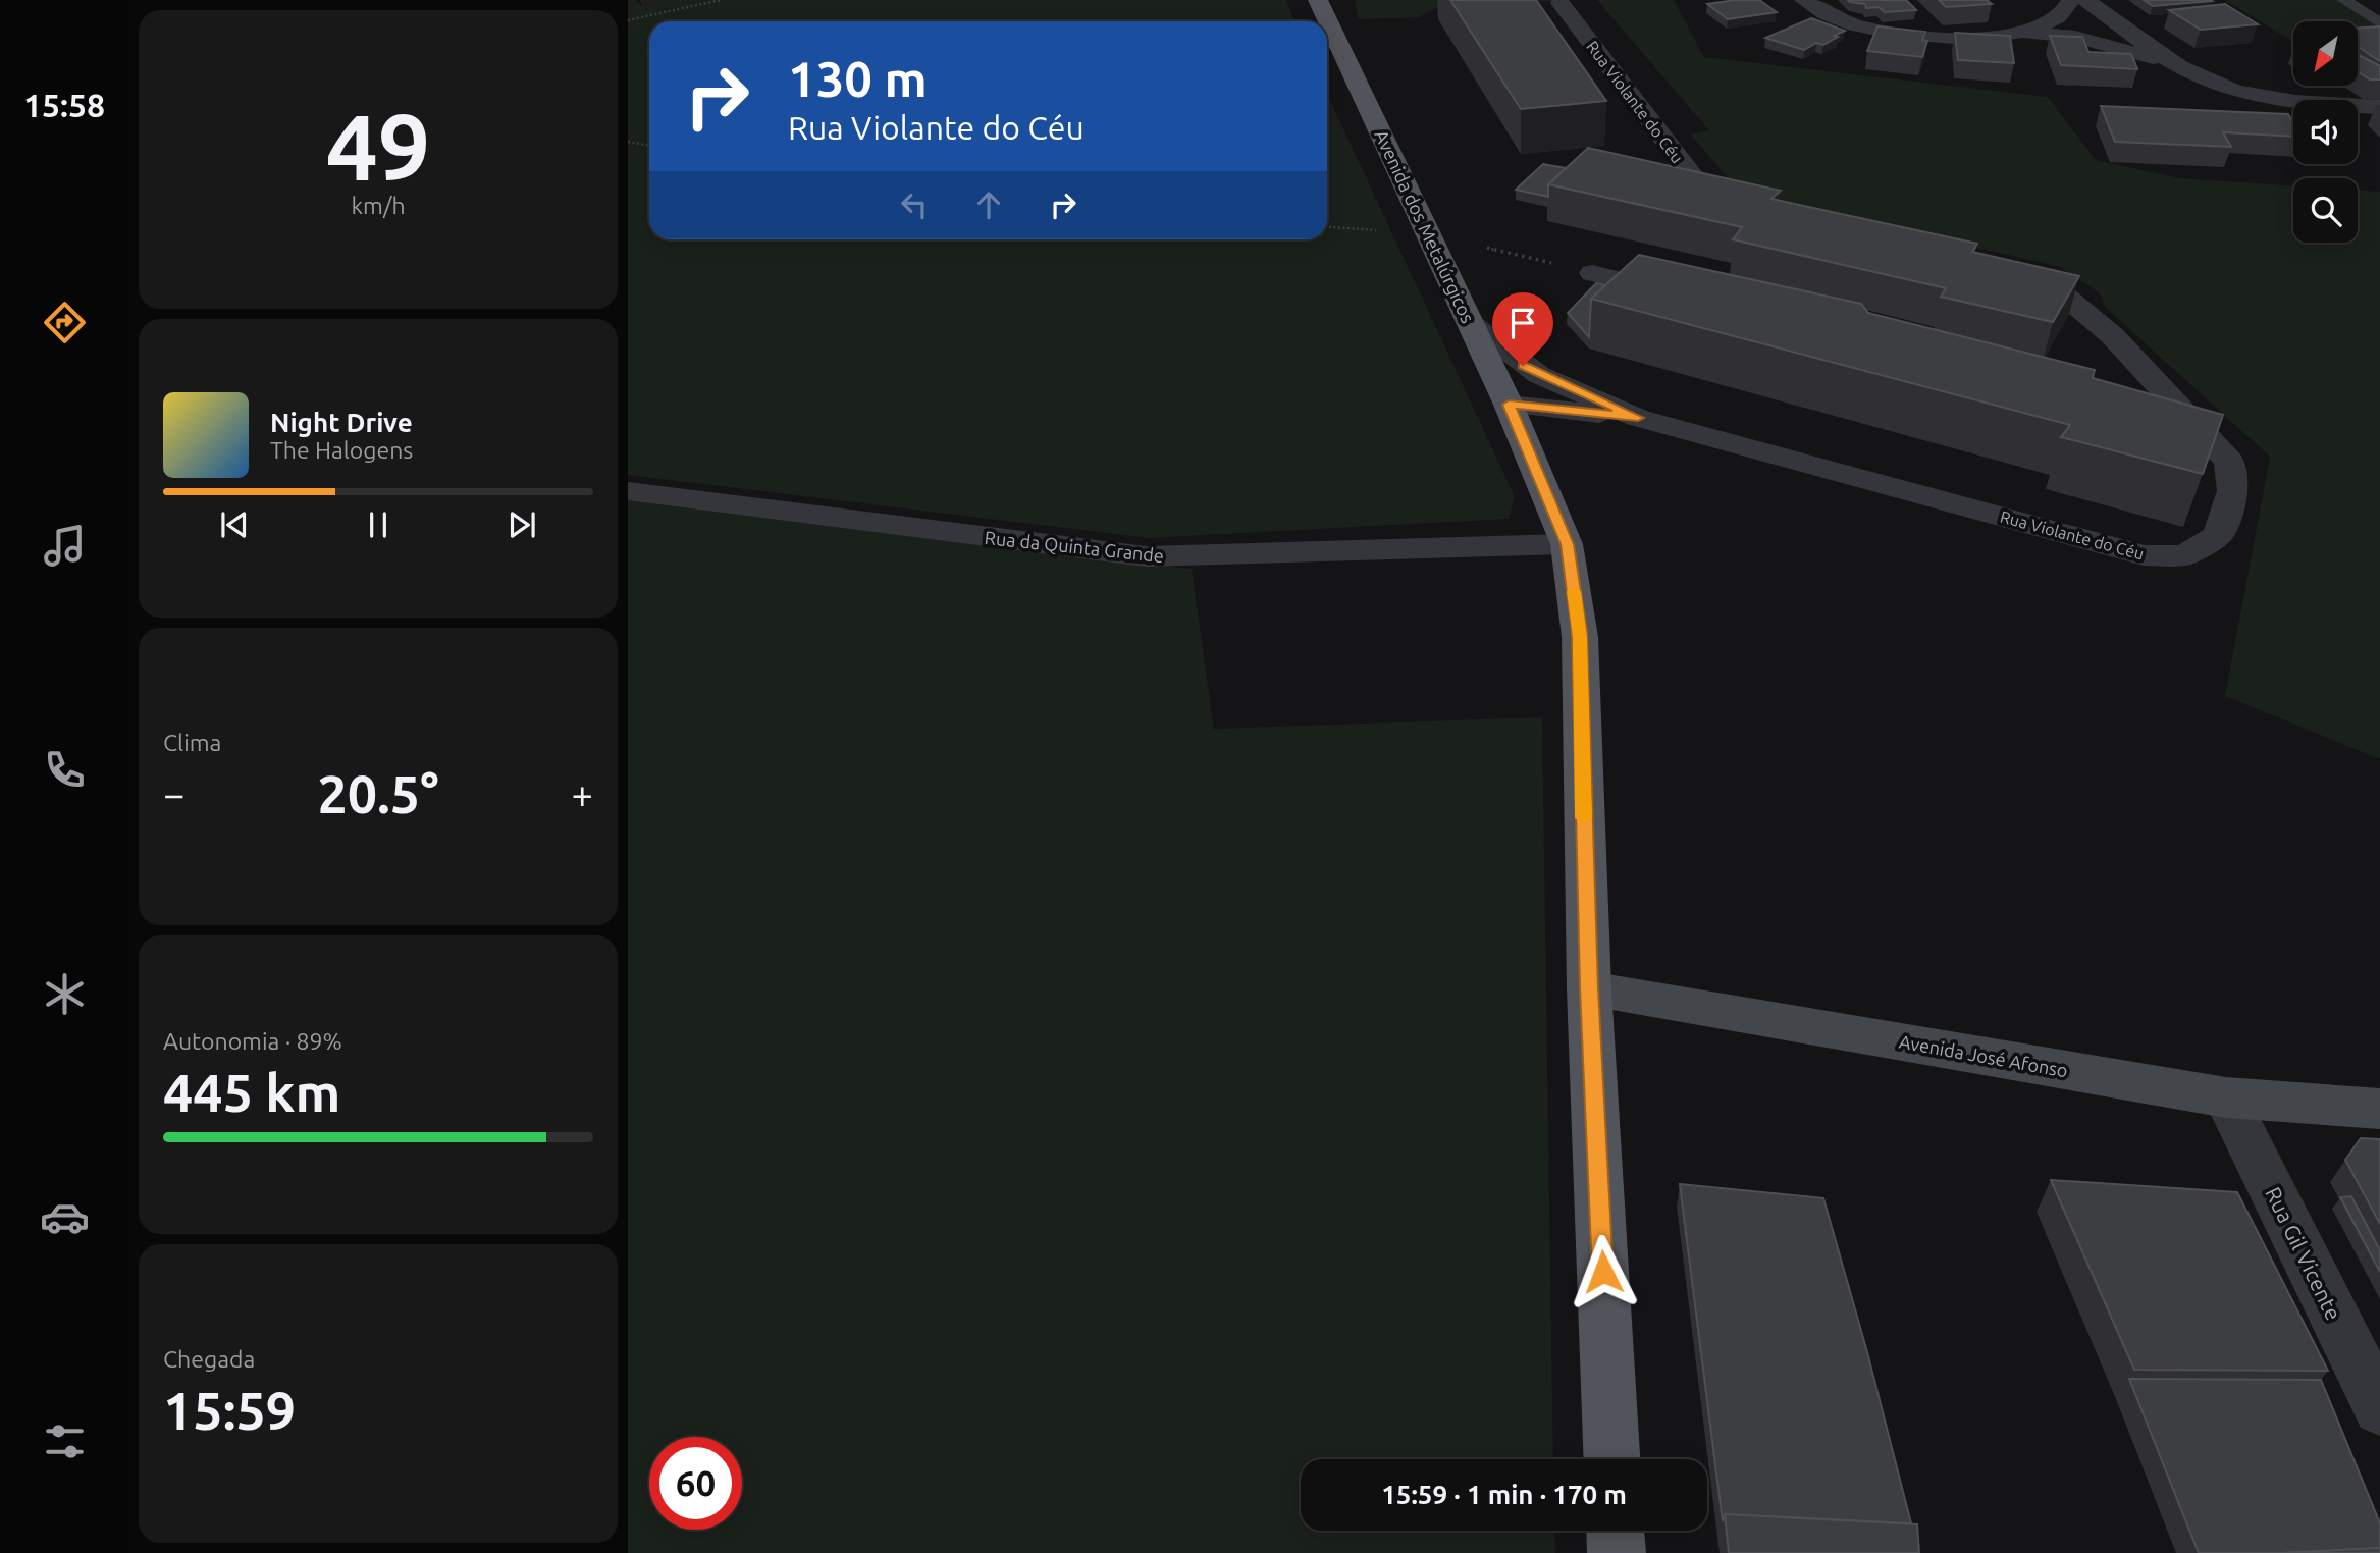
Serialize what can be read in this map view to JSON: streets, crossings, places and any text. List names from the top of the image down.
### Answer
{
  "streets": {
    "main road": ["Avenida dos Metalúrgicos", "Avenida José Afonso"],
    "street": ["Rua Violante do Céu", "Rua da Quinta Grande", "Rua Gil Vicente"]
  },
  "crossings": [
    ["Rua Violante do Céu", "Avenida dos Metalúrgicos"],
    ["Avenida dos Metalúrgicos", "Rua da Quinta Grande"],
    ["Avenida dos Metalúrgicos", "Avenida José Afonso"],
    ["Avenida José Afonso", "Rua Gil Vicente"]
  ],
  "north": "bottom left",
  "page": {
    "tabs": "15:58",
    "tile": [
      ["49", "km/h"],
      "Clima",
      ["Autonomia · 89%", "445 km"],
      ["Chegada", "15:59"]
    ],
    "turn": ["130 m", "Rua Violante do Céu"],
    "song": ["Night Drive", "The Halogens"],
    "heat": ["−", "20.5°", "+"],
    "limit": "60",
    "trip": "15:59 · 1 min · 170 m"
  }
}
